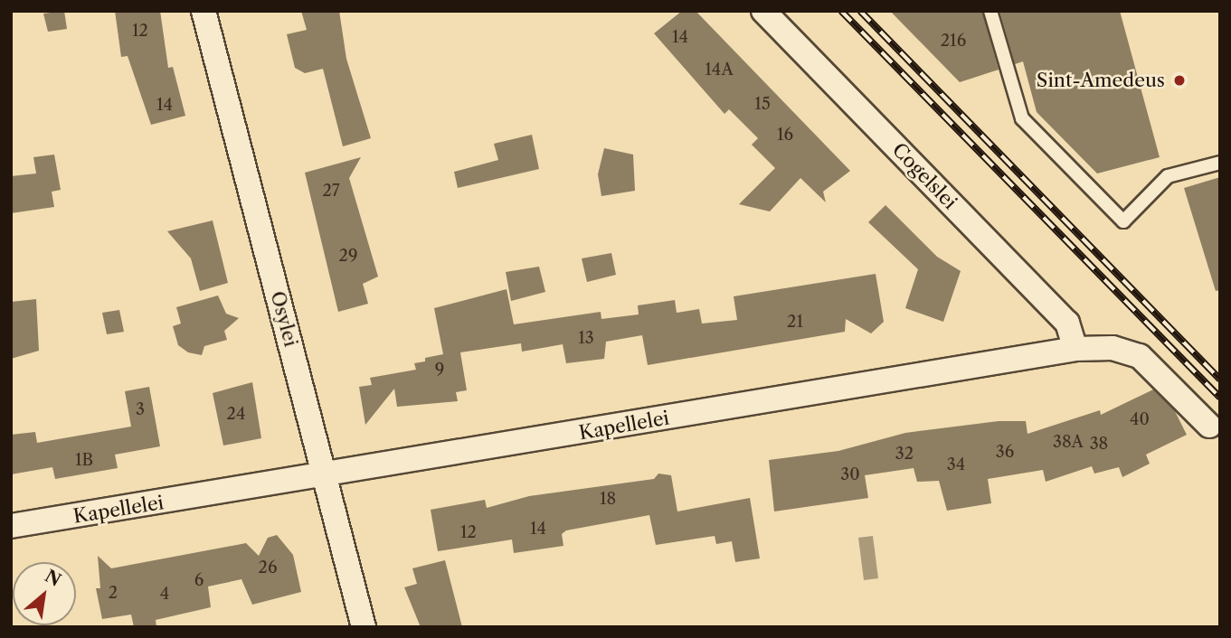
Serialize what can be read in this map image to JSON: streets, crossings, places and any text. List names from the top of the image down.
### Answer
{
  "streets": {
    "street": ["Cogelslei", "Osylei", "Kapellelei"]
  },
  "crossings": [
    ["Cogelslei", "Kapellelei"],
    ["Osylei", "Kapellelei"]
  ],
  "places": ["Sint-Amedeus"],
  "house_numbers": [
    "12",
    "14",
    "216",
    "14A",
    "15",
    "14",
    "16",
    "27",
    "29",
    "21",
    "13",
    "9",
    "3",
    "24",
    "40",
    "38A",
    "38",
    "36",
    "32",
    "1B",
    "34",
    "30",
    "18",
    "14",
    "12",
    "26",
    "6",
    "2",
    "4"
  ],
  "north": "top right"
}
